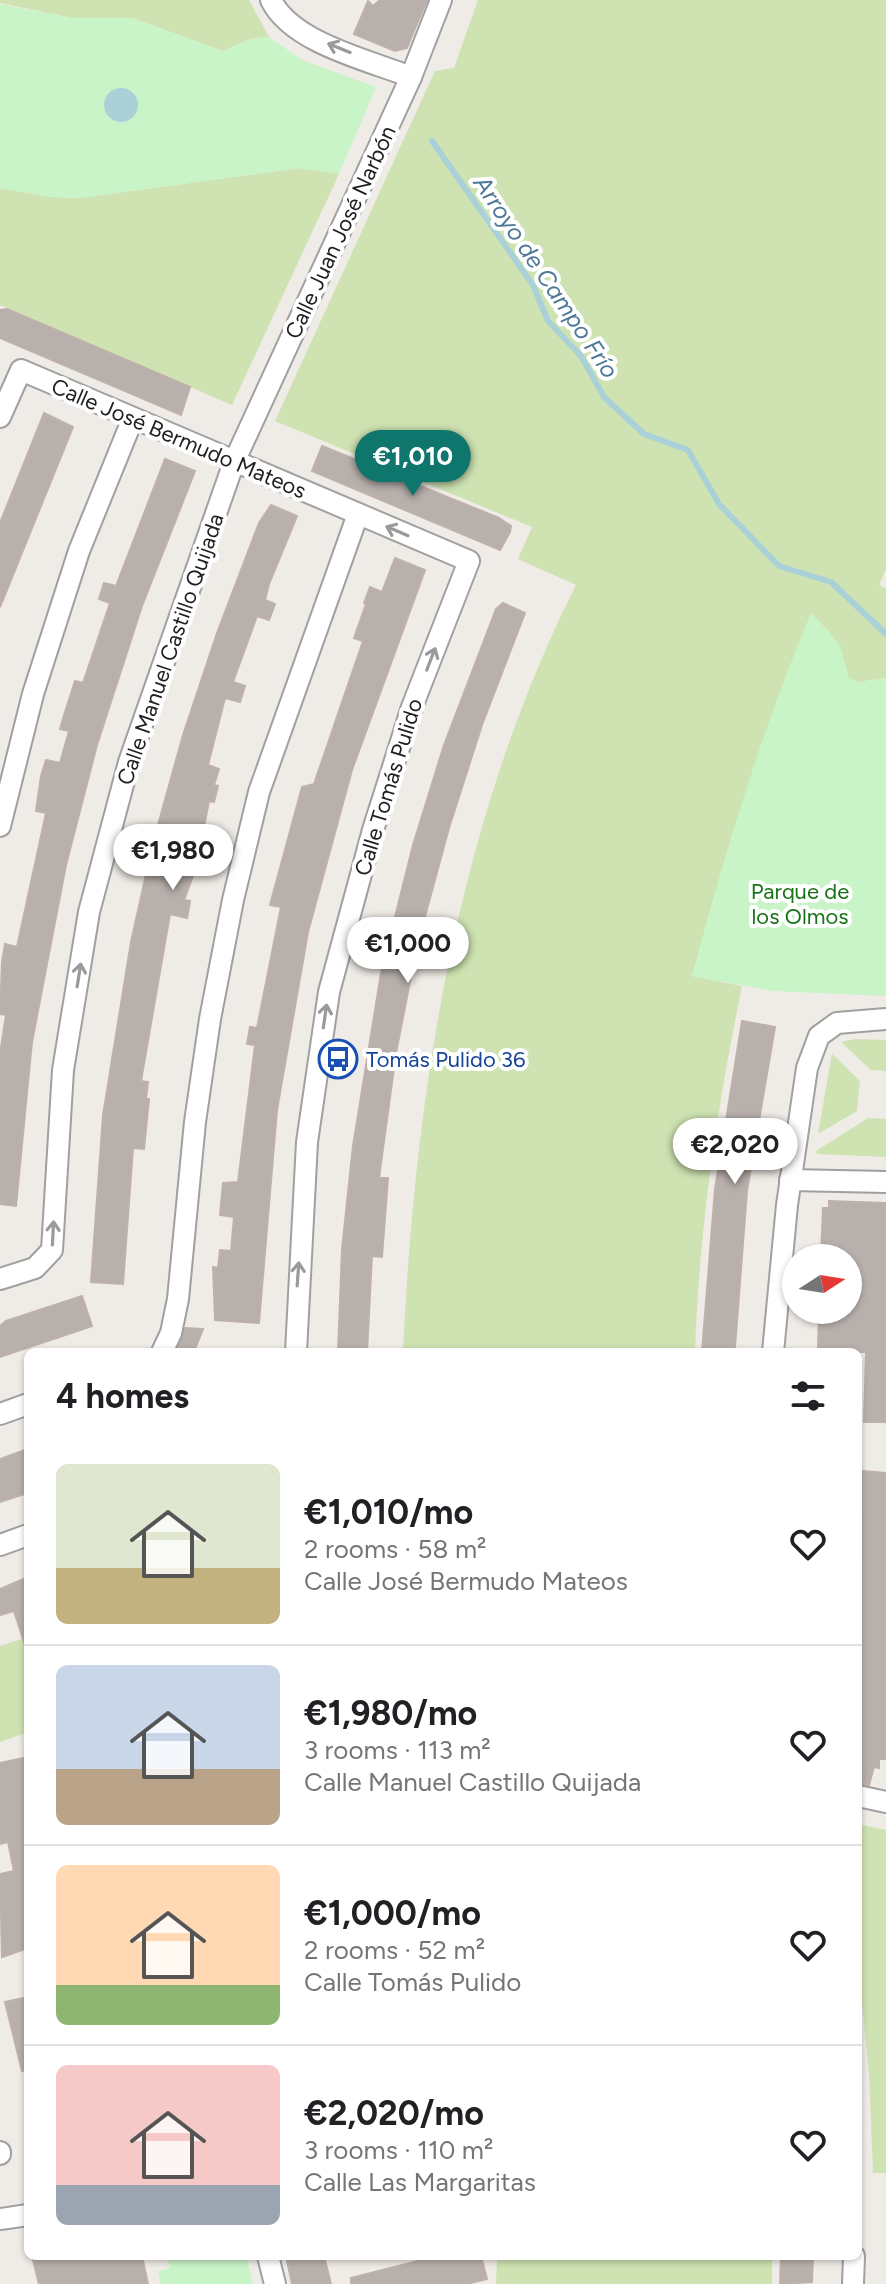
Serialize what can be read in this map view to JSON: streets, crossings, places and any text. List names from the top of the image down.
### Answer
{
  "streets": {
    "street": [
      "Calle Juan José Narbón",
      "Calle José Bermudo Mateos",
      "Calle Manuel Castillo Quijada",
      "Calle Tomás Pulido"
    ]
  },
  "crossings": [
    ["Calle Juan José Narbón", "Calle José Bermudo Mateos"],
    ["Calle Juan José Narbón", "Calle Manuel Castillo Quijada"],
    ["Calle José Bermudo Mateos", "Calle Manuel Castillo Quijada"],
    ["Calle José Bermudo Mateos", "Calle Tomás Pulido"]
  ],
  "water": ["Arroyo de Campo Frío"],
  "parks": ["Parque de los Olmos"],
  "places": {
    "bus stop": ["Tomás Pulido 36"]
  },
  "north": "right",
  "page": {
    "price": [
      "€1,010",
      "€1,980",
      "€1,000",
      "€2,020"
    ],
    "heading": "4 homes",
    "list": [
      {
        "name": "€1,010/mo",
        "note": "2 rooms · 58 m² · Calle José Bermudo Mateos"
      },
      {
        "name": "€1,980/mo",
        "note": "3 rooms · 113 m² · Calle Manuel Castillo Quijada"
      },
      {
        "name": "€1,000/mo",
        "note": "2 rooms · 52 m² · Calle Tomás Pulido"
      },
      {
        "name": "€2,020/mo",
        "note": "3 rooms · 110 m² · Calle Las Margaritas"
      }
    ]
  }
}
